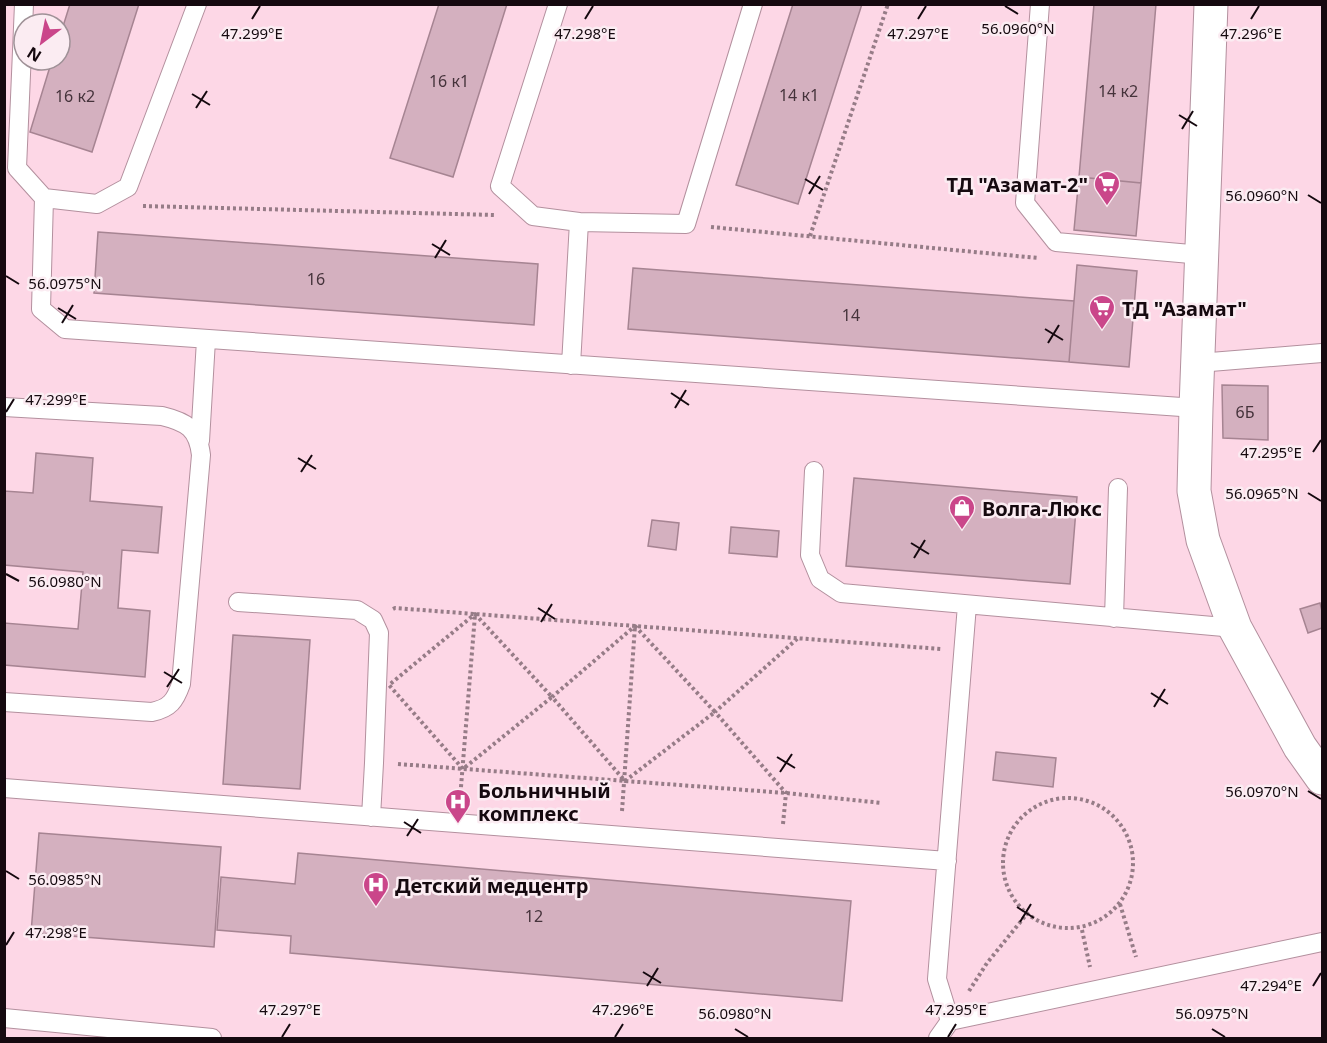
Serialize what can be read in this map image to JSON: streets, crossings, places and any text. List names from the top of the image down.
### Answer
{
  "places": {
    "supermarket": ["ТД \"Азамат-2\"", "ТД \"Азамат\""],
    "shop": ["Волга-Люкс"],
    "hospital": ["Больничный комплекс", "Детский медцентр"]
  },
  "house_numbers": [
    "16 к1",
    "14 к2",
    "14 к1",
    "16 к2",
    "16",
    "14",
    "6Б",
    "12"
  ],
  "north": "bottom left",
  "coordinates": [
    "56.0960°N",
    "47.299°E",
    "47.298°E",
    "47.297°E",
    "47.296°E",
    "56.0975°N",
    "47.295°E",
    "56.0965°N",
    "56.0980°N",
    "56.0970°N",
    "56.0985°N",
    "47.294°E"
  ]
}
